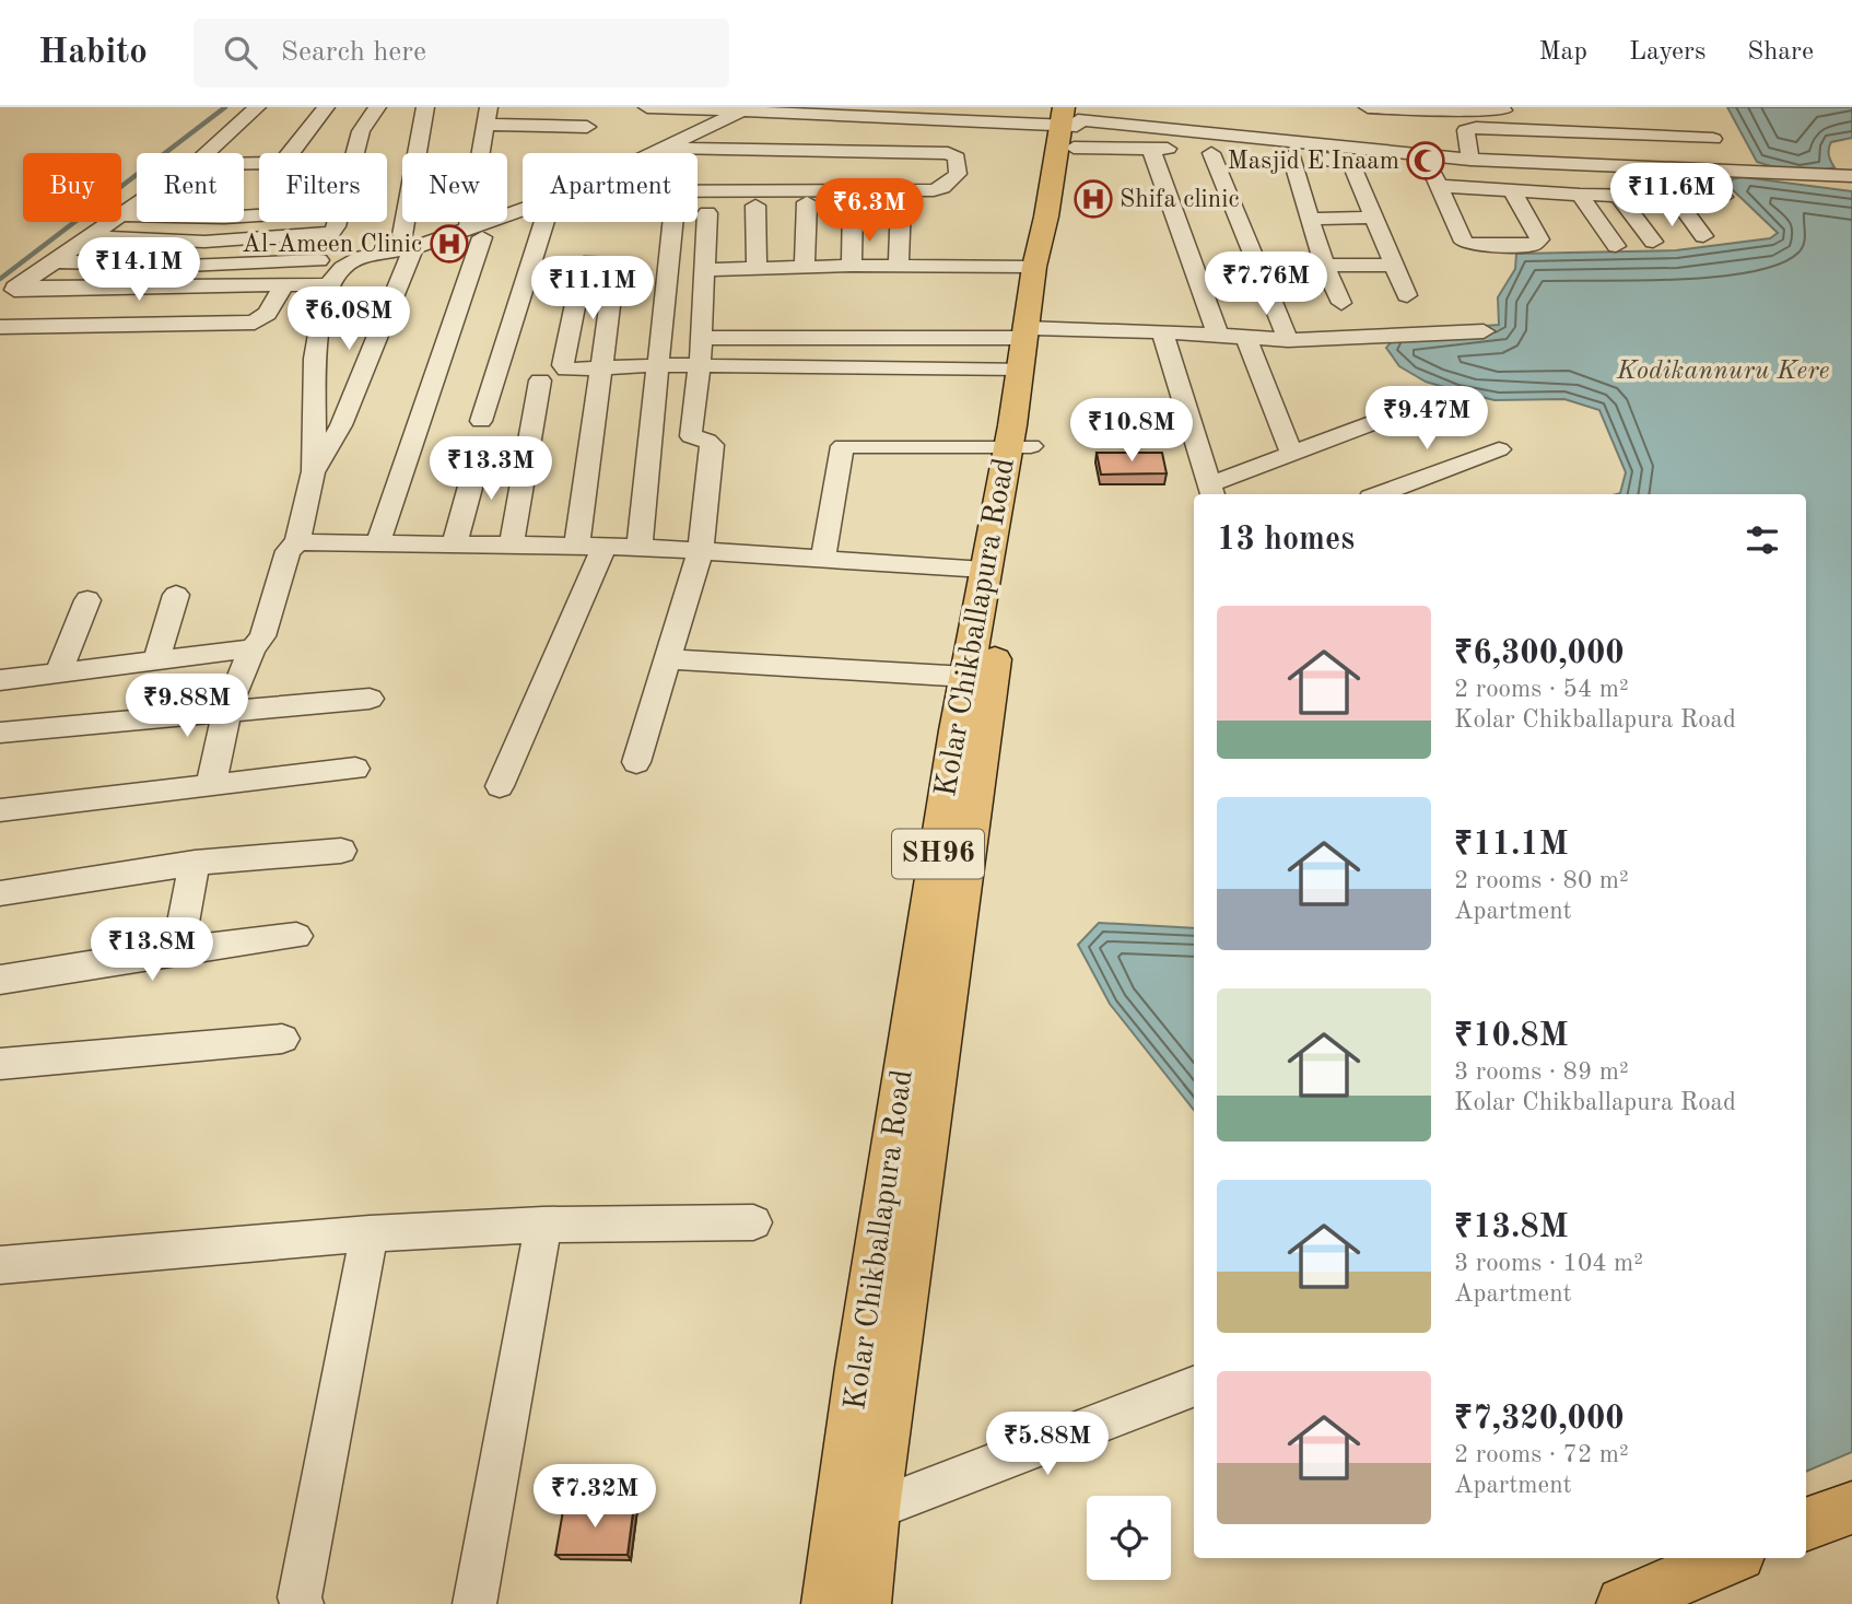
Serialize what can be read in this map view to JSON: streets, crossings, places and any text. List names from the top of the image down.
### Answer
{
  "streets": {
    "main road": ["Kolar Chikballapura Road", "SH96"]
  },
  "water": ["Kodikannuru Kere"],
  "places": {
    "mosque": ["Masjid E Inaam"],
    "hospital": ["Shifa clinic", "Al-Ameen Clinic"]
  },
  "page": {
    "header": "Habito",
    "search": "Search here",
    "nav": ["Map", "Layers", "Share"],
    "chip": [
      "Buy",
      "Rent",
      "Filters",
      "New",
      "Apartment"
    ],
    "price": [
      "₹11.6M",
      "₹6.3M",
      "₹14.1M",
      "₹7.76M",
      "₹11.1M",
      "₹6.08M",
      "₹9.47M",
      "₹10.8M",
      "₹13.3M",
      "₹9.88M",
      "₹13.8M",
      "₹5.88M",
      "₹7.32M"
    ],
    "heading": "13 homes",
    "list": [
      {
        "name": "₹6,300,000",
        "note": "2 rooms · 54 m² · Kolar Chikballapura Road"
      },
      {
        "name": "₹11.1M",
        "note": "2 rooms · 80 m² · Apartment"
      },
      {
        "name": "₹10.8M",
        "note": "3 rooms · 89 m² · Kolar Chikballapura Road"
      },
      {
        "name": "₹13.8M",
        "note": "3 rooms · 104 m² · Apartment"
      },
      {
        "name": "₹7,320,000",
        "note": "2 rooms · 72 m² · Apartment"
      }
    ]
  }
}
